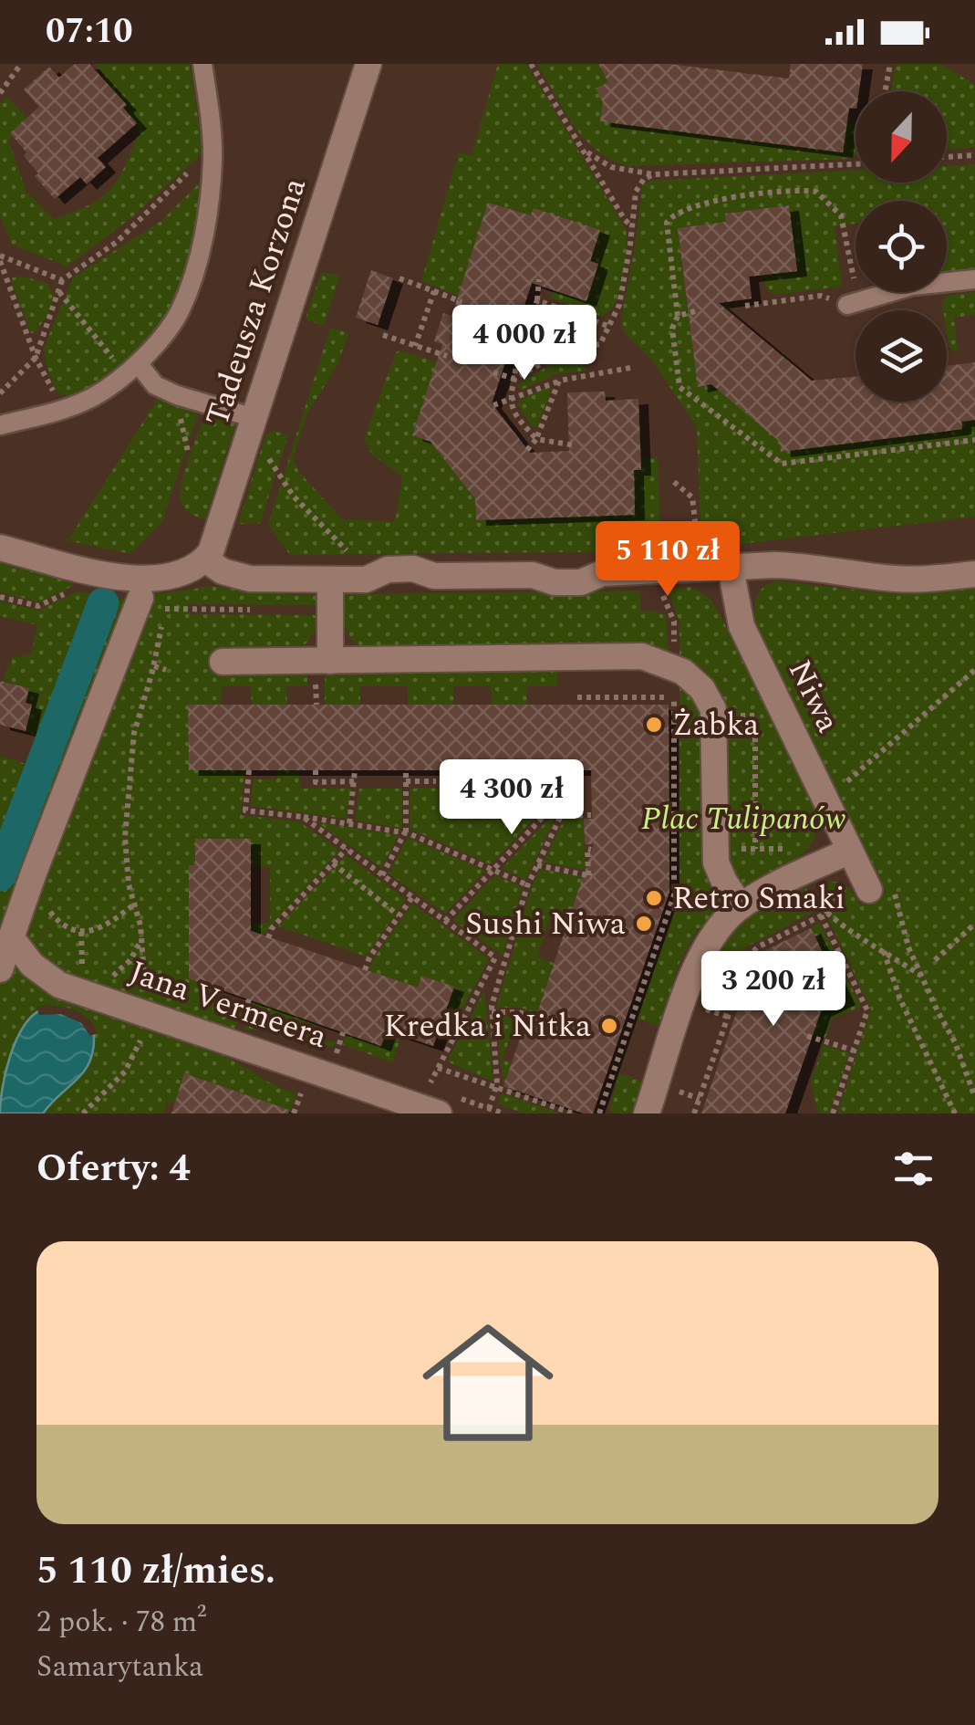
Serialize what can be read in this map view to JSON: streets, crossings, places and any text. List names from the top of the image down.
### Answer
{
  "streets": {
    "street": ["Tadeusza Korzona", "Niwa", "Jana Vermeera"]
  },
  "parks": ["Plac Tulipanów"],
  "places": [
    "Żabka",
    "Retro Smaki",
    "Sushi Niwa",
    "Kredka i Nitka"
  ],
  "north": "bottom",
  "page": {
    "status": "07:10",
    "price": [
      "4 000 zł",
      "5 110 zł",
      "4 300 zł",
      "3 200 zł"
    ],
    "heading": "Oferty: 4",
    "list": [
      {
        "name": "5 110 zł/mies.",
        "note": "2 pok. · 78 m² · Samarytanka"
      }
    ]
  }
}
